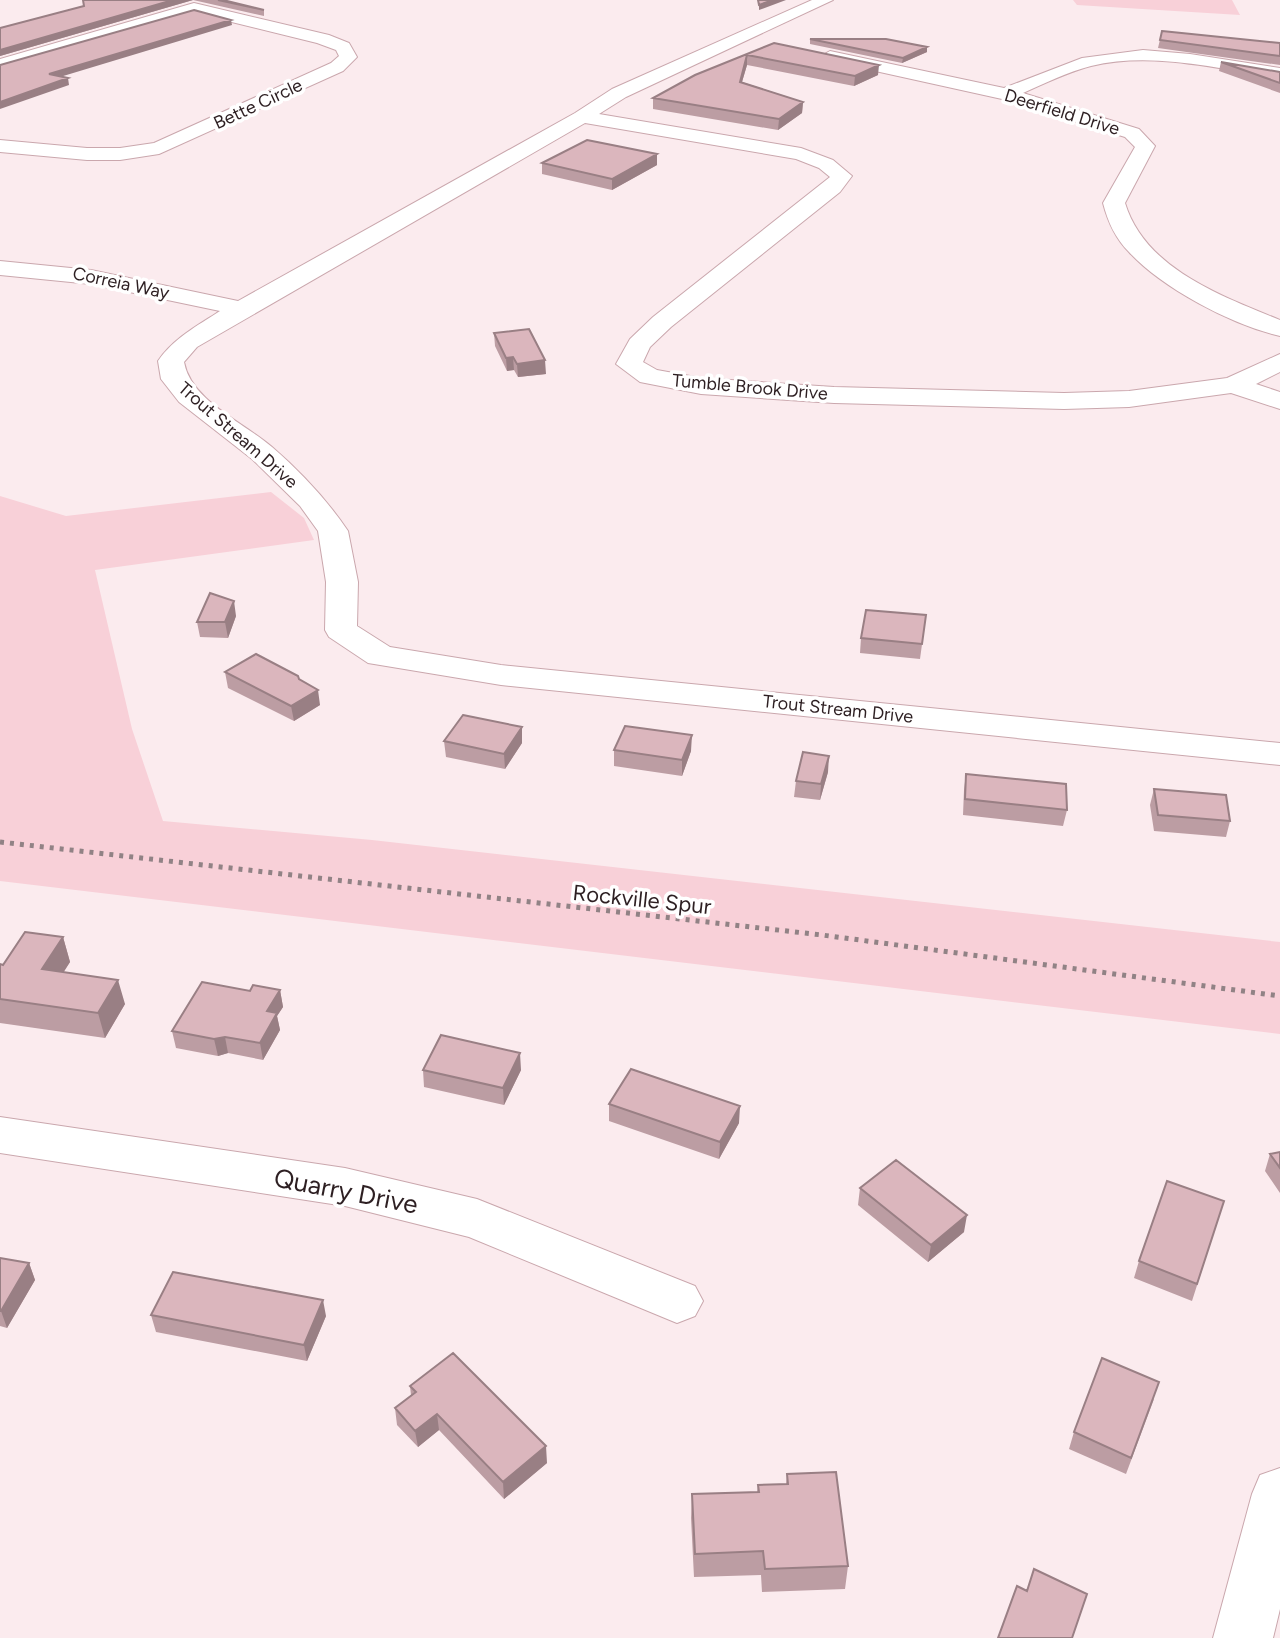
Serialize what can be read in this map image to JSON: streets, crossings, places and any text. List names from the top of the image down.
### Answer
{
  "streets": {
    "street": [
      "Bette Circle",
      "Deerfield Drive",
      "Correia Way",
      "Tumble Brook Drive",
      "Trout Stream Drive",
      "Quarry Drive"
    ],
    "path": ["Rockville Spur"]
  },
  "crossings": [
    ["Correia Way", "Trout Stream Drive"],
    ["Tumble Brook Drive", "Trout Stream Drive"]
  ]
}
